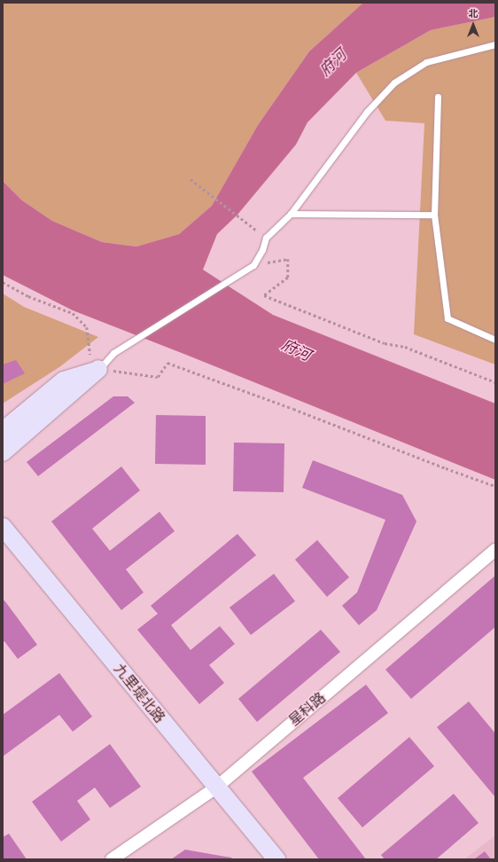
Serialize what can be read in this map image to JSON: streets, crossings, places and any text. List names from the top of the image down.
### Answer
{
  "streets": {
    "street": ["九里堤北路", "星科路"]
  },
  "crossings": [
    ["九里堤北路", "星科路"]
  ],
  "water": ["府河"],
  "north": "top"
}
